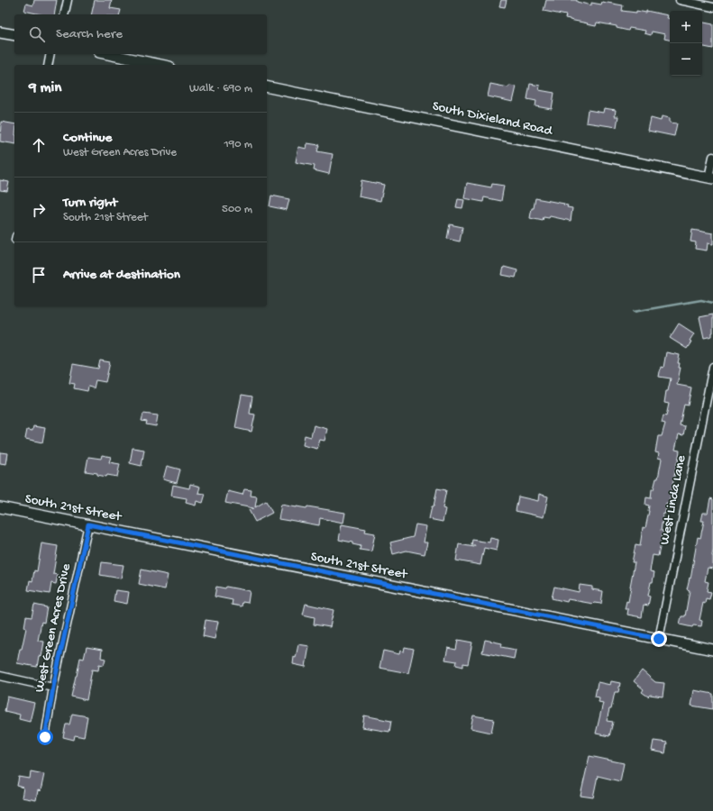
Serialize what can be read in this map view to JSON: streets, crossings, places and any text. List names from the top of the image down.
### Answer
{
  "streets": {
    "street": [
      "South Dixieland Road",
      "West Linda Lane",
      "South 21st Street",
      "West Green Acres Drive"
    ]
  },
  "crossings": [
    ["West Linda Lane", "South 21st Street"],
    ["South 21st Street", "West Green Acres Drive"]
  ],
  "page": {
    "map_buttons": ["+", "−"],
    "search": "Search here",
    "heading": ["9 min", "Walk · 690 m"],
    "list": [
      ["Continue", "West Green Acres Drive", "190 m"],
      ["Turn right", "South 21st Street", "500 m"],
      "Arrive at destination"
    ]
  }
}
